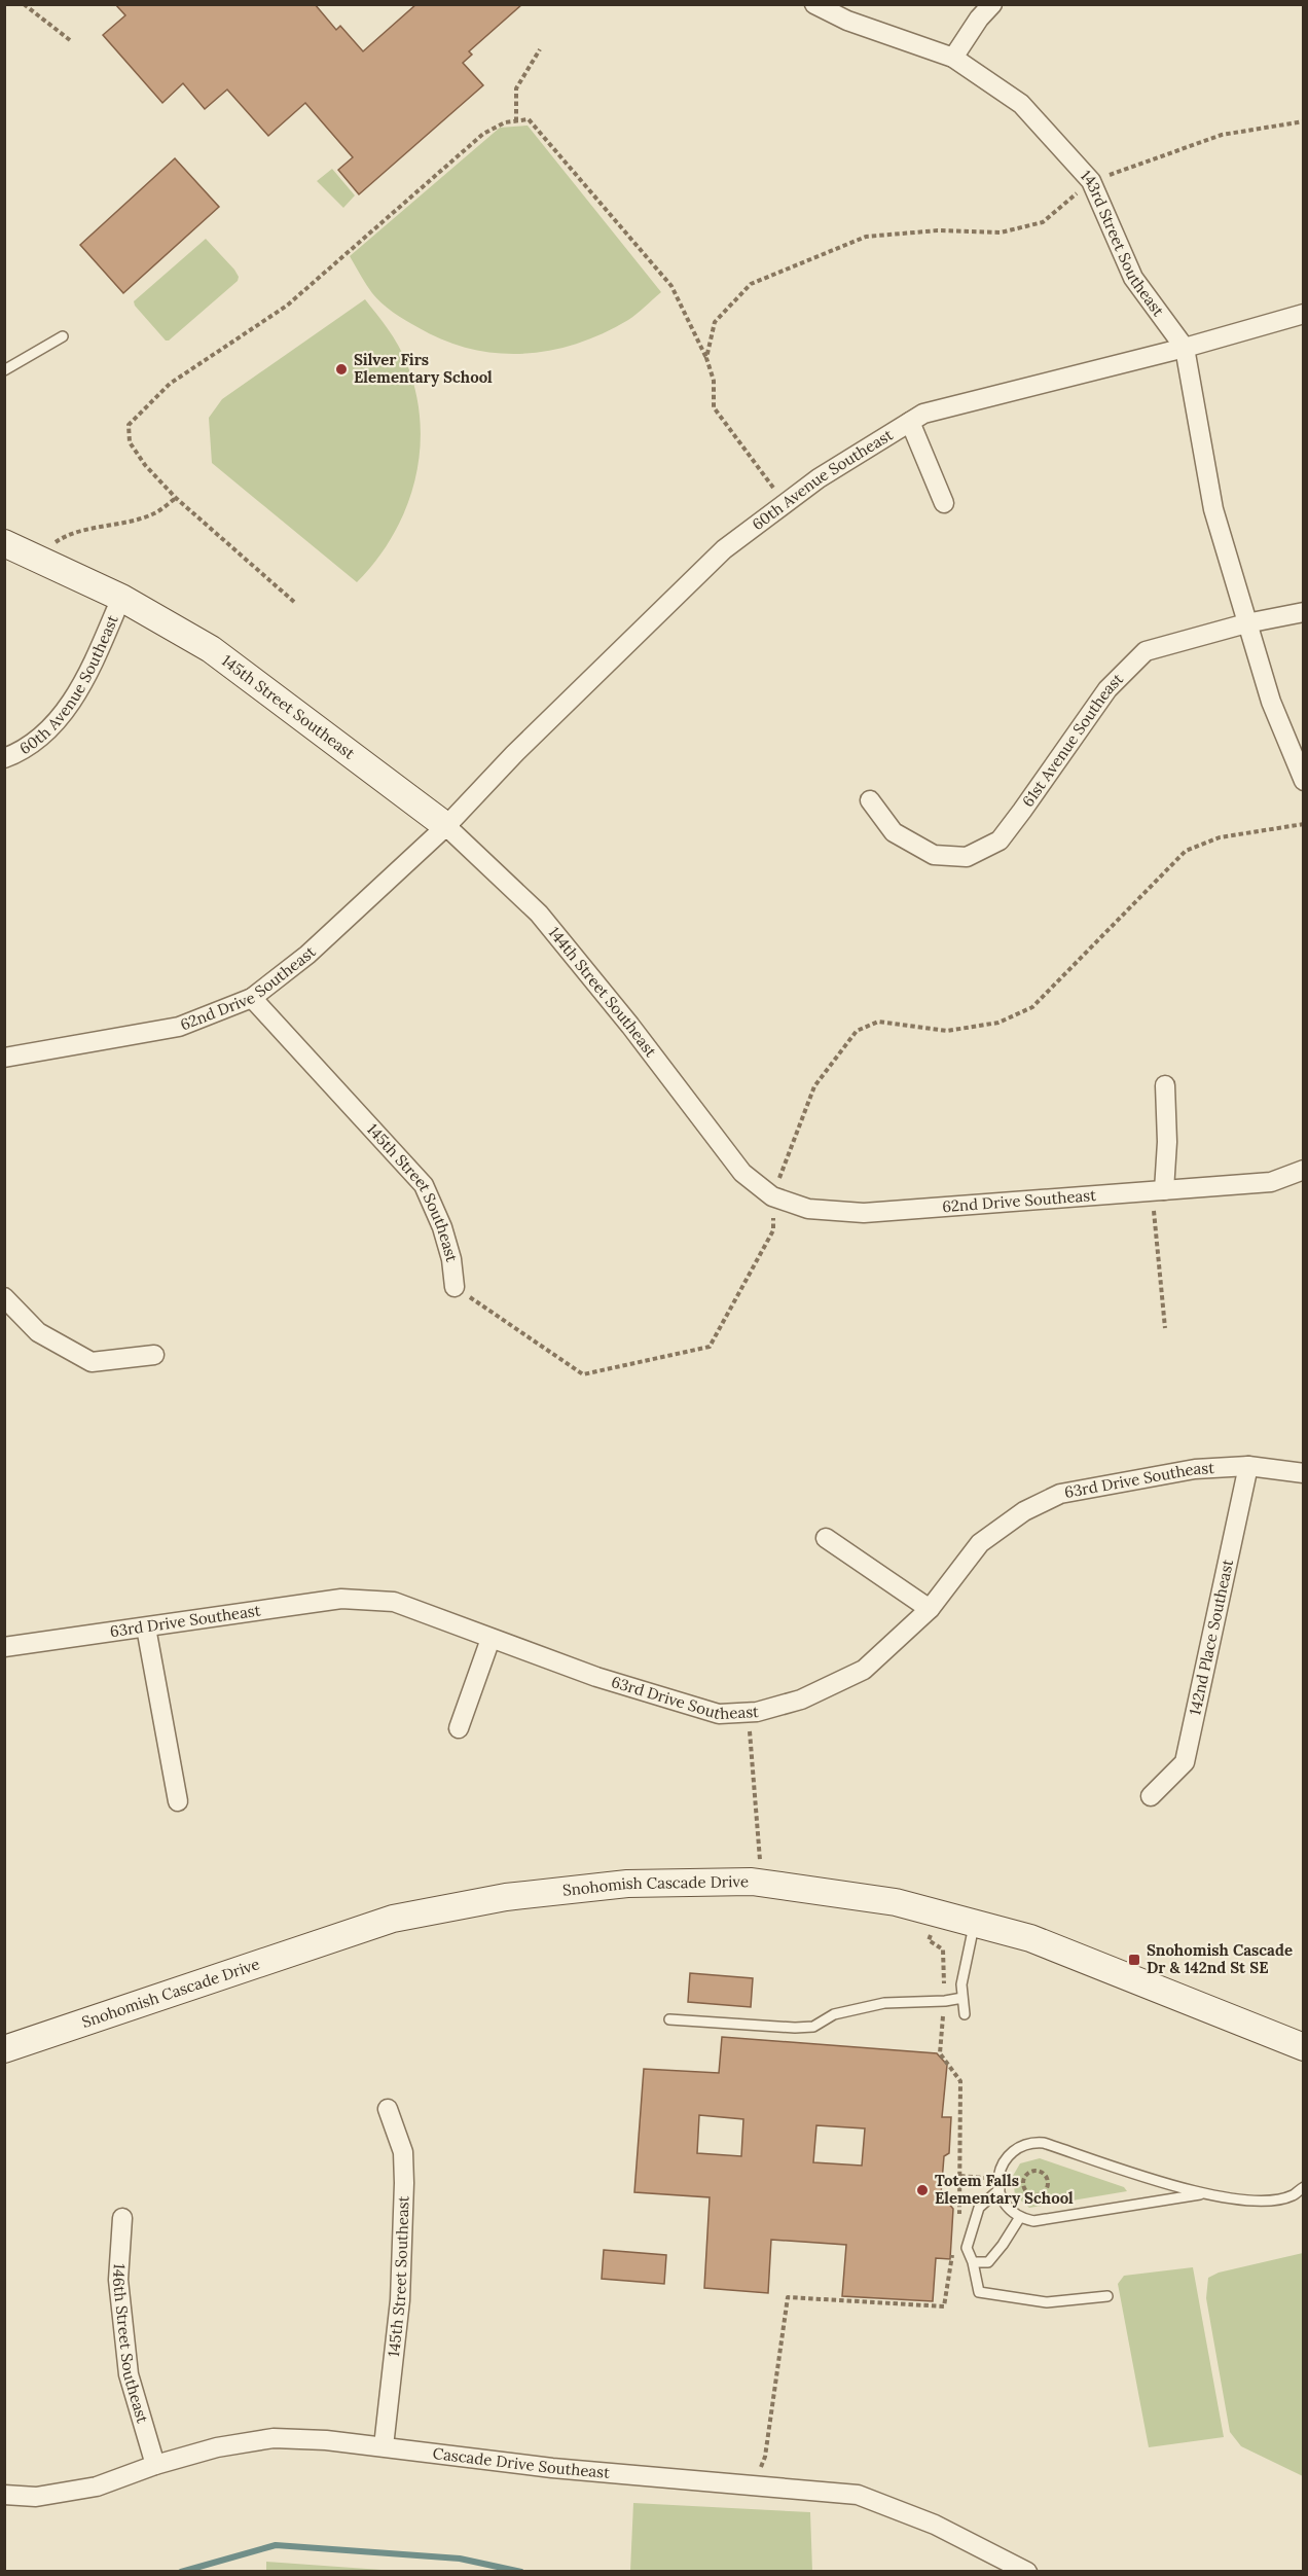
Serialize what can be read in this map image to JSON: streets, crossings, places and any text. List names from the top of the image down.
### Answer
{
  "streets": {
    "street": [
      "143rd Street Southeast",
      "60th Avenue Southeast",
      "145th Street Southeast",
      "61st Avenue Southeast",
      "62nd Drive Southeast",
      "144th Street Southeast",
      "63rd Drive Southeast",
      "142nd Place Southeast",
      "Snohomish Cascade Drive",
      "146th Street Southeast",
      "Cascade Drive Southeast"
    ]
  },
  "crossings": [
    ["143rd Street Southeast", "60th Avenue Southeast"],
    ["143rd Street Southeast", "61st Avenue Southeast"],
    ["60th Avenue Southeast", "145th Street Southeast"],
    ["60th Avenue Southeast", "62nd Drive Southeast"],
    ["60th Avenue Southeast", "144th Street Southeast"],
    ["145th Street Southeast", "62nd Drive Southeast"],
    ["145th Street Southeast", "144th Street Southeast"],
    ["145th Street Southeast", "Cascade Drive Southeast"],
    ["62nd Drive Southeast", "144th Street Southeast"],
    ["63rd Drive Southeast", "142nd Place Southeast"],
    ["146th Street Southeast", "Cascade Drive Southeast"]
  ],
  "places": {
    "other": ["Silver Firs Elementary School", "Totem Falls Elementary School"],
    "transit": ["Snohomish Cascade Dr & 142nd St SE"]
  }
}
